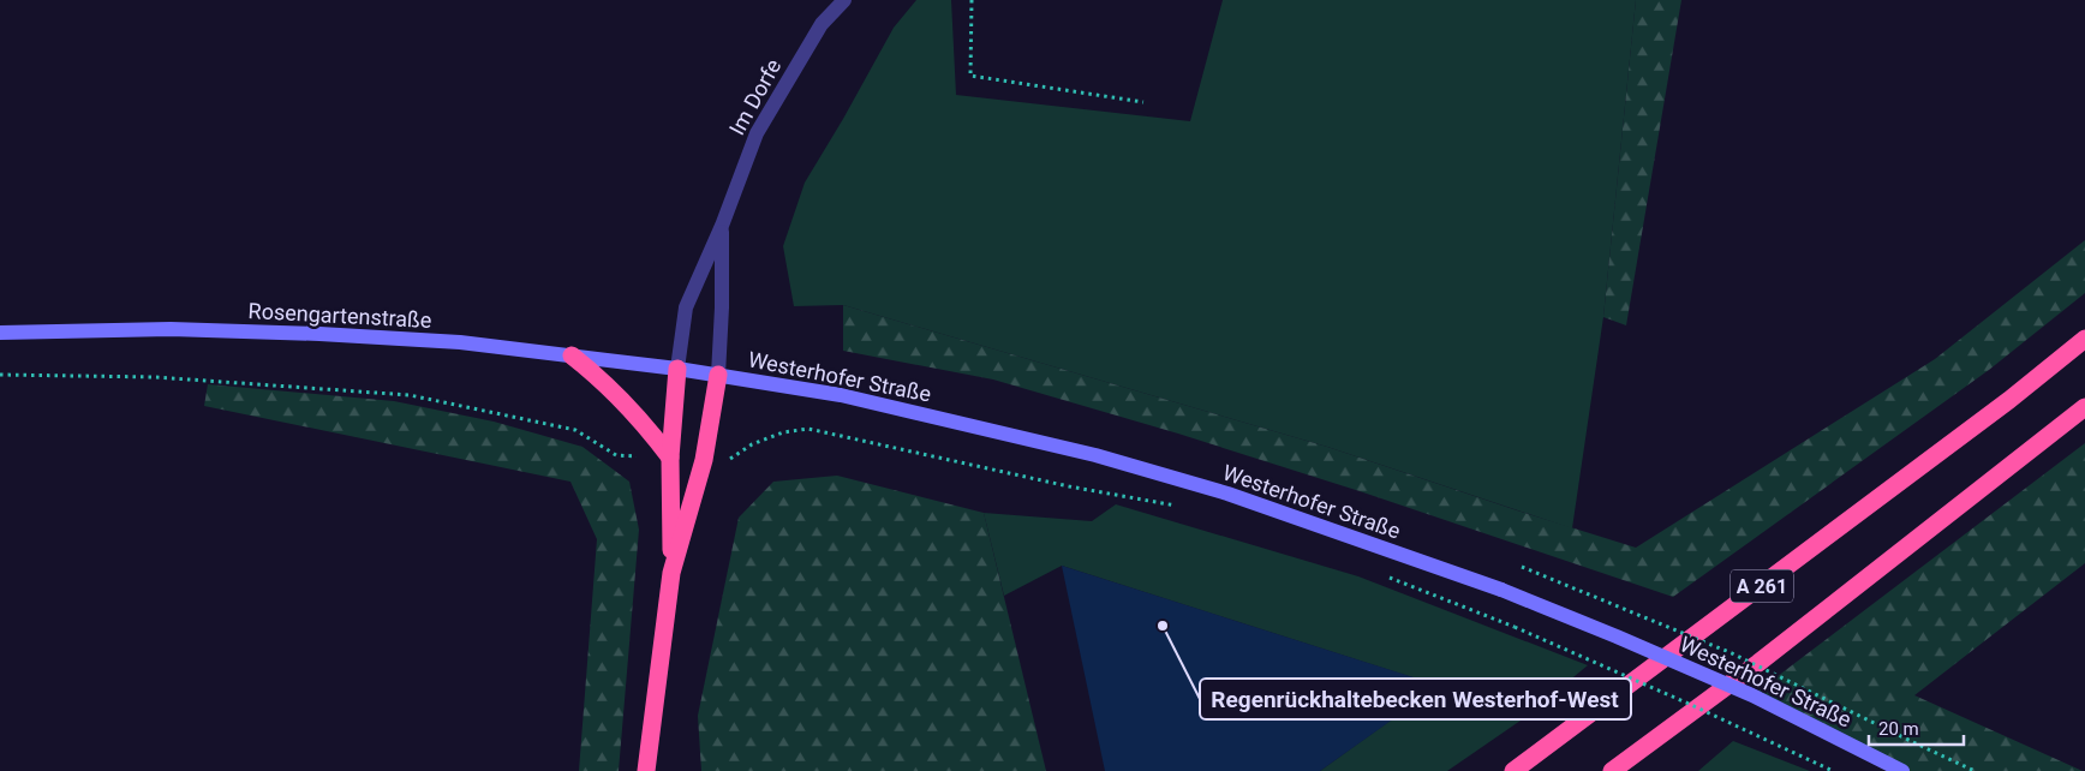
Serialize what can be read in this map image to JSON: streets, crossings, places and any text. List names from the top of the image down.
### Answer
{
  "streets": {
    "highway": ["A 261"],
    "main road": ["Rosengartenstraße", "Westerhofer Straße"],
    "street": ["Im Dorfe"]
  },
  "crossings": [
    ["Im Dorfe", "Rosengartenstraße"],
    ["Im Dorfe", "Westerhofer Straße"],
    ["Rosengartenstraße", "Westerhofer Straße"]
  ],
  "places": ["Regenrückhaltebecken Westerhof-West"],
  "scale_bar": "20 m"
}
